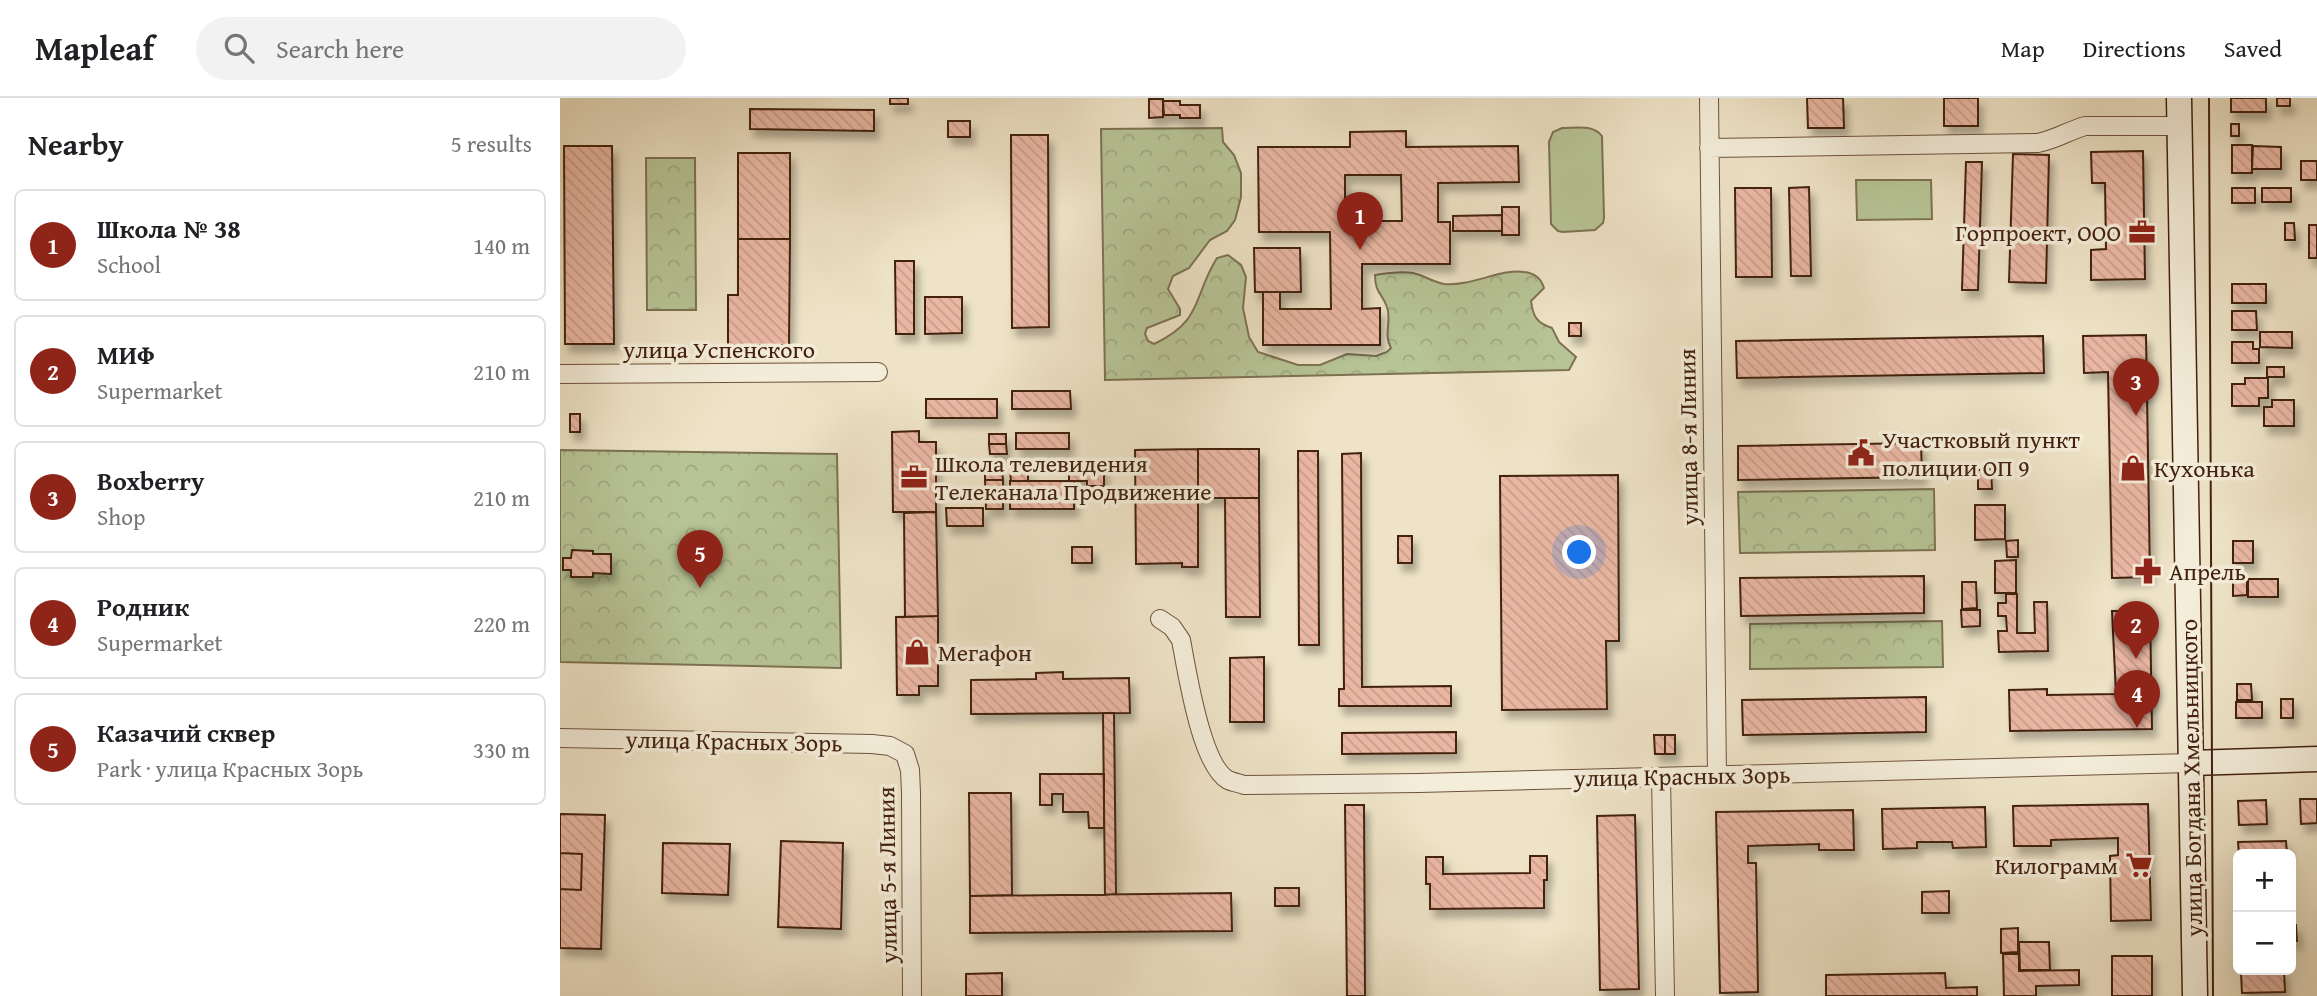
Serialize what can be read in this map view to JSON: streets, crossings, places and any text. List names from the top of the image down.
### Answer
{
  "streets": {
    "main road": ["улица Красных Зорь", "улица Богдана Хмельницкого"],
    "street": ["улица Успенского", "улица 8-я Линия", "улица 5-я Линия"]
  },
  "crossings": [
    ["улица 8-я Линия", "улица Красных Зорь"],
    ["улица Красных Зорь", "улица Богдана Хмельницкого"],
    ["улица Красных Зорь", "улица 5-я Линия"]
  ],
  "places": {
    "office": ["Горпроект, ООО", "Школа телевидения Телеканала Продвижение"],
    "public building": ["Участковый пункт полиции ОП 9"],
    "shop": ["Кухонька", "Мегафон"],
    "pharmacy": ["Апрель"],
    "supermarket": ["Килограмм"]
  },
  "page": {
    "header": "Mapleaf",
    "search": "Search here",
    "nav": ["Map", "Directions", "Saved"],
    "heading": ["Nearby", "5 results"],
    "list": [
      {
        "mark": "1",
        "name": "Школа № 38",
        "note": "School",
        "value": "140 m"
      },
      {
        "mark": "2",
        "name": "МИФ",
        "note": "Supermarket",
        "value": "210 m"
      },
      {
        "mark": "3",
        "name": "Boxberry",
        "note": "Shop",
        "value": "210 m"
      },
      {
        "mark": "4",
        "name": "Родник",
        "note": "Supermarket",
        "value": "220 m"
      },
      {
        "mark": "5",
        "name": "Казачий сквер",
        "note": "Park · улица Красных Зорь",
        "value": "330 m"
      }
    ],
    "pins": [
      "1",
      "3",
      "5",
      "2",
      "4"
    ],
    "map_buttons": ["+", "−"]
  }
}
